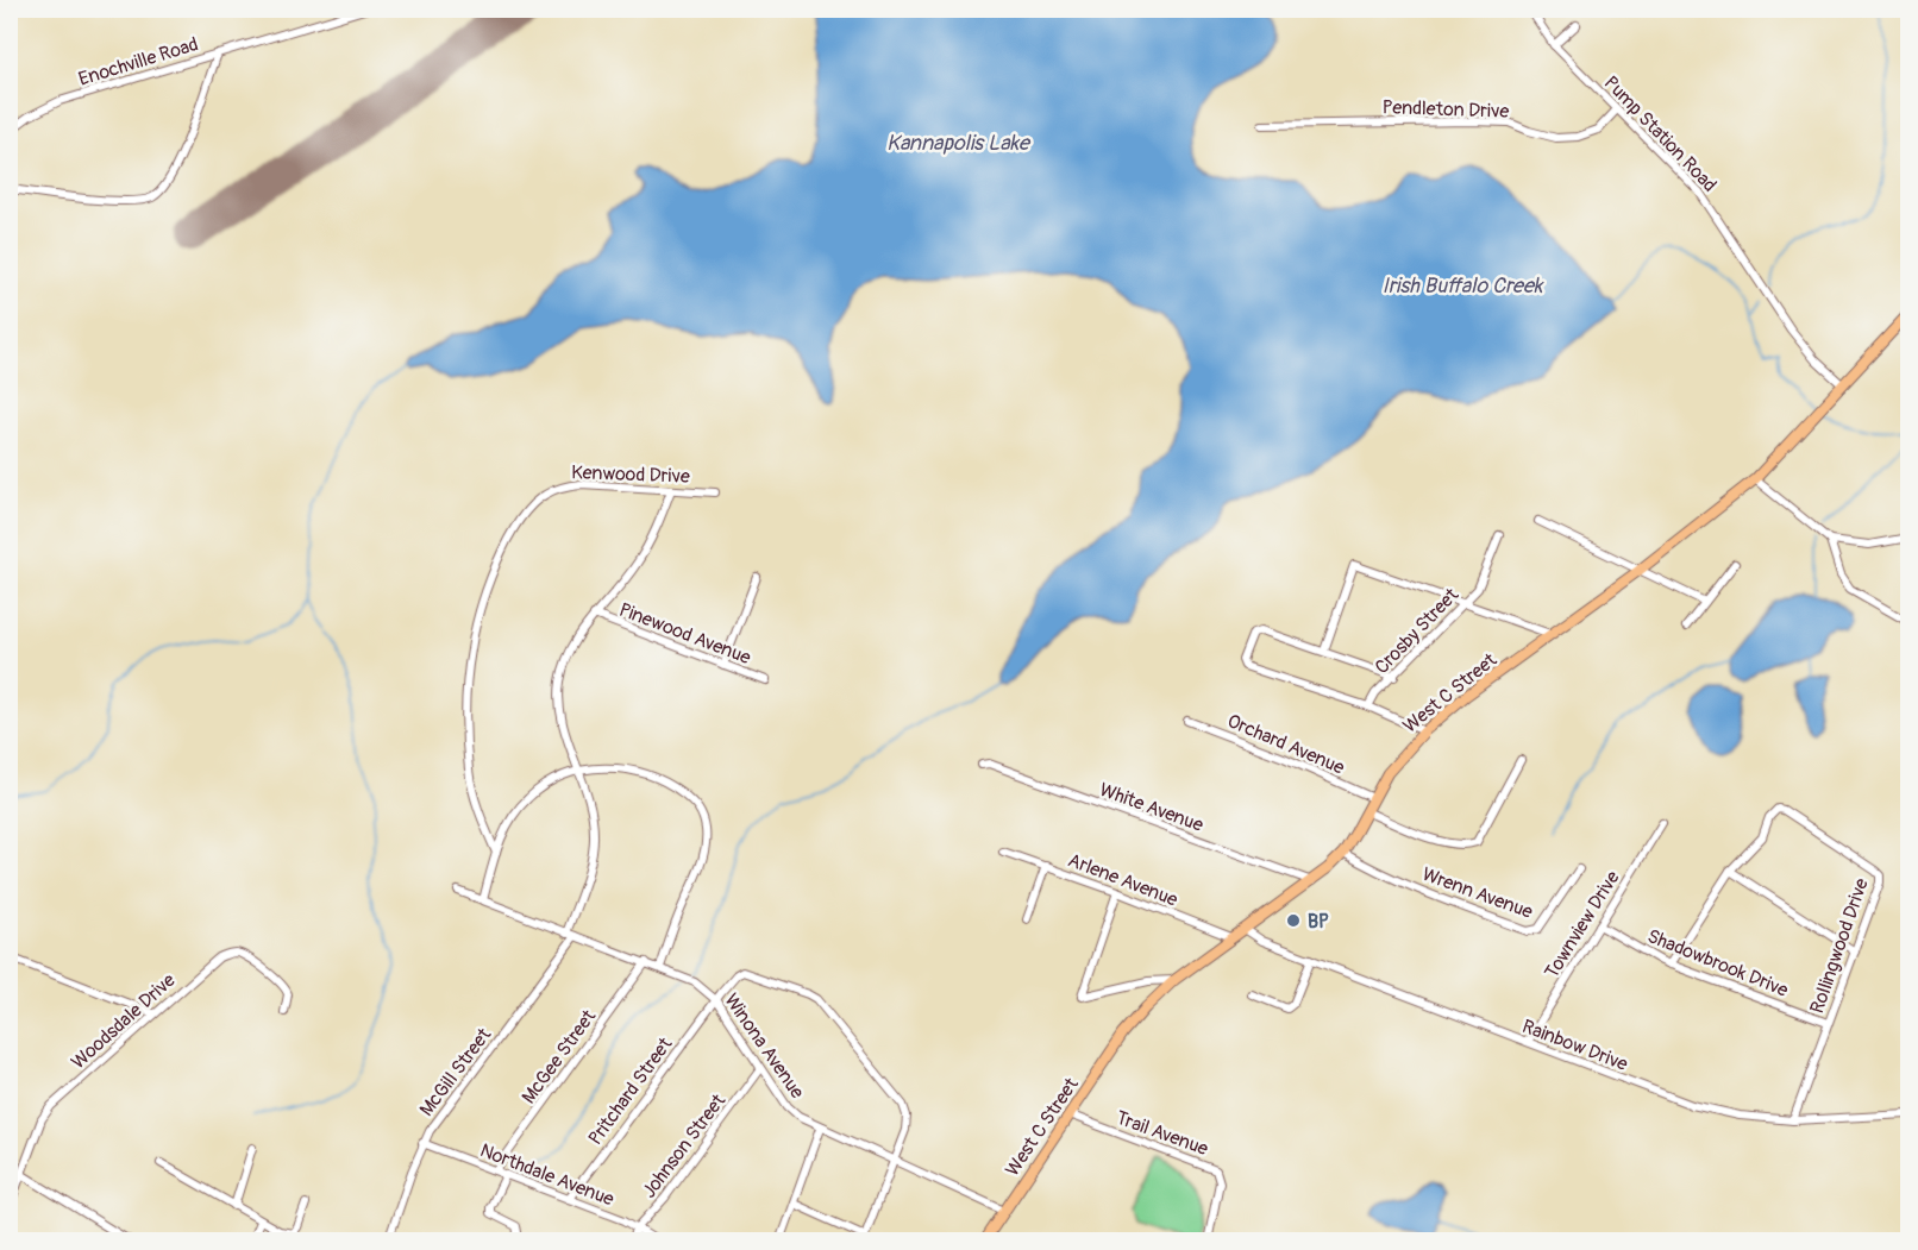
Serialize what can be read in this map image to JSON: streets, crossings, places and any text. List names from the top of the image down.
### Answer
{
  "streets": {
    "main road": ["West C Street"],
    "street": [
      "Enochville Road",
      "Pendleton Drive",
      "Pump Station Road",
      "Kenwood Drive",
      "Crosby Street",
      "Pinewood Avenue",
      "Orchard Avenue",
      "White Avenue",
      "Arlene Avenue",
      "Wrenn Avenue",
      "Townview Drive",
      "Rollingwood Drive",
      "Shadowbrook Drive",
      "Woodsdale Drive",
      "Rainbow Drive",
      "Winona Avenue",
      "McGee Street",
      "McGill Street",
      "Pritchard Street",
      "Trail Avenue",
      "Johnson Street",
      "Northdale Avenue"
    ]
  },
  "crossings": [
    ["Pendleton Drive", "Pump Station Road"],
    ["Pump Station Road", "West C Street"],
    ["Kenwood Drive", "McGill Street"],
    ["Pinewood Avenue", "McGill Street"],
    ["West C Street", "Orchard Avenue"],
    ["West C Street", "White Avenue"],
    ["West C Street", "Arlene Avenue"],
    ["West C Street", "Wrenn Avenue"],
    ["West C Street", "Rainbow Drive"],
    ["West C Street", "Winona Avenue"],
    ["West C Street", "Trail Avenue"],
    ["Townview Drive", "Shadowbrook Drive"],
    ["Townview Drive", "Rainbow Drive"],
    ["Rollingwood Drive", "Shadowbrook Drive"],
    ["Rollingwood Drive", "Rainbow Drive"],
    ["Winona Avenue", "McGee Street"],
    ["Winona Avenue", "McGill Street"],
    ["Winona Avenue", "Pritchard Street"],
    ["Winona Avenue", "Johnson Street"],
    ["McGee Street", "Northdale Avenue"],
    ["McGill Street", "Northdale Avenue"],
    ["Pritchard Street", "Northdale Avenue"],
    ["Johnson Street", "Northdale Avenue"]
  ],
  "water": ["Kannapolis Lake", "Irish Buffalo Creek"],
  "places": ["BP"]
}
